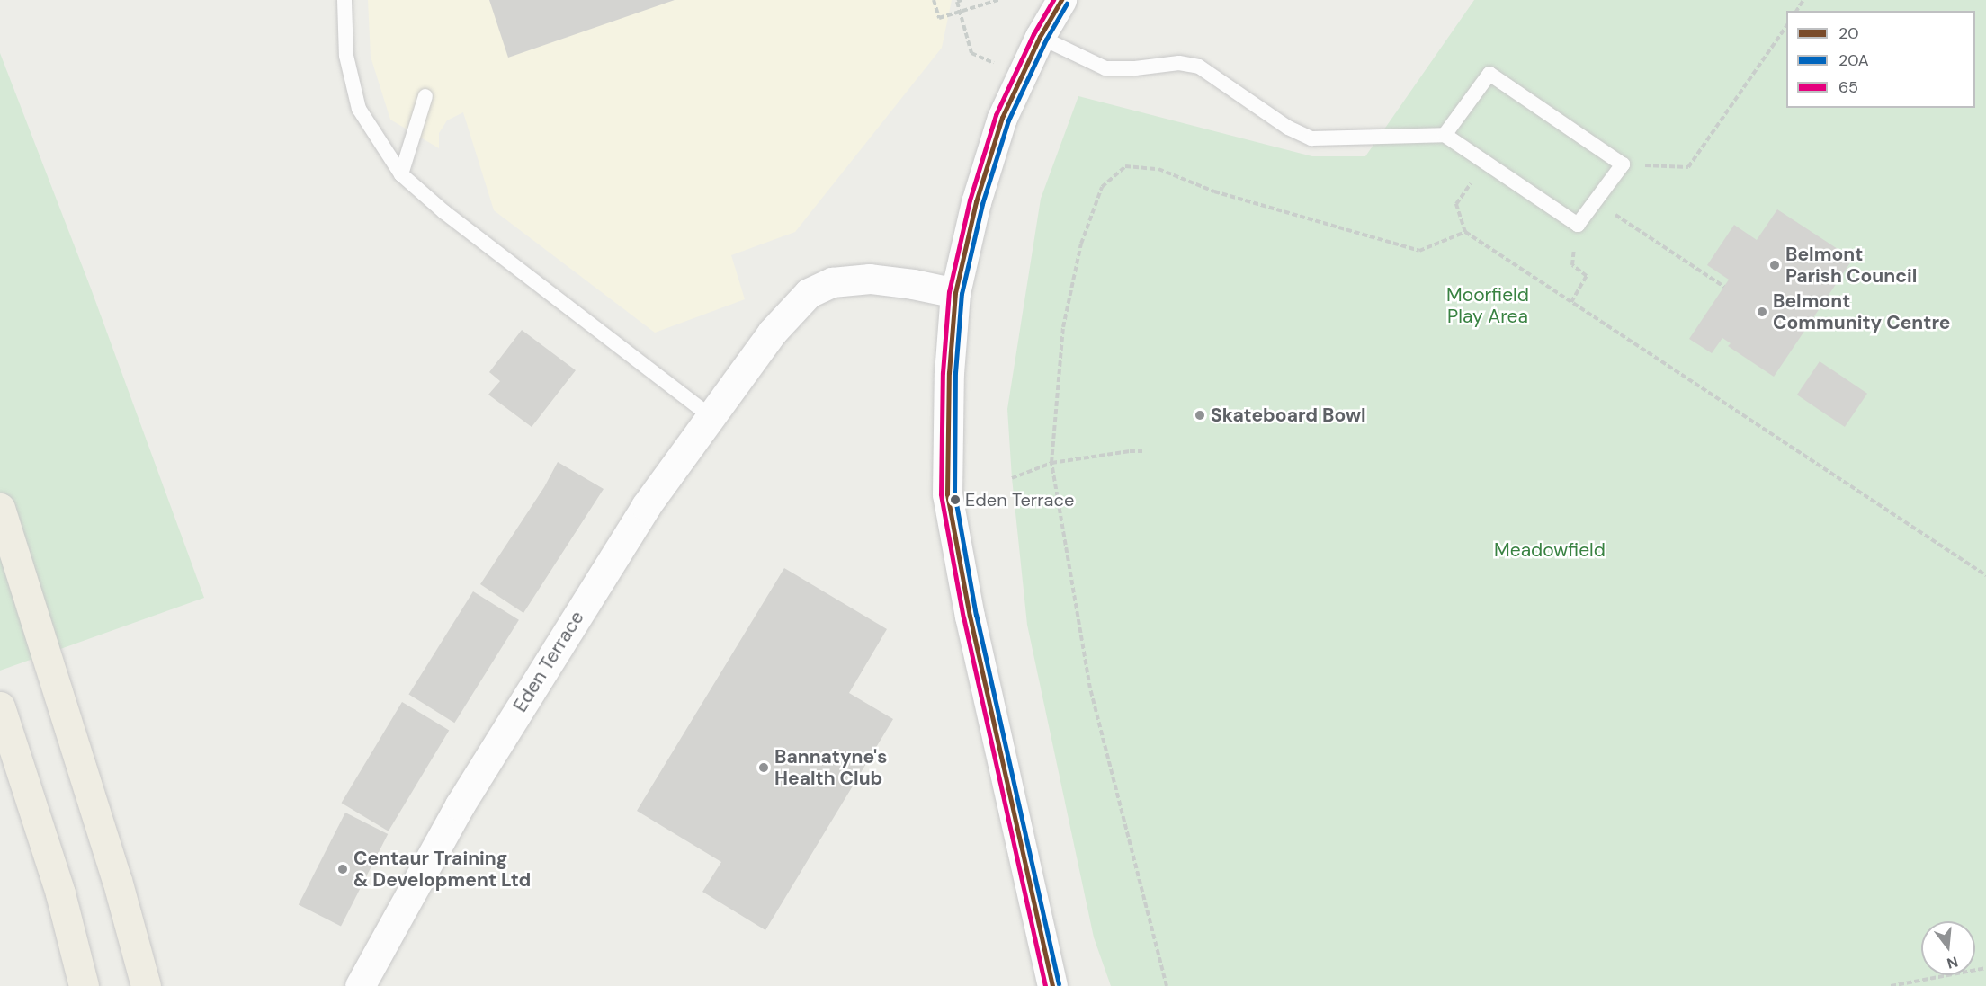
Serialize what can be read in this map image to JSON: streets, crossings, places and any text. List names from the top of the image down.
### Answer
{
  "streets": {
    "street": ["Eden Terrace"]
  },
  "parks": ["Moorfield Play Area", "Meadowfield"],
  "places": [
    "Belmont Parish Council",
    "Belmont Community Centre",
    "Skateboard Bowl",
    "Eden Terrace",
    "Bannatyne's Health Club",
    "Centaur Training & Development Ltd"
  ],
  "lines": ["transit line 20", "transit line 65", "transit line 20A"],
  "legend": ["20", "20A", "65"],
  "north": "bottom"
}
